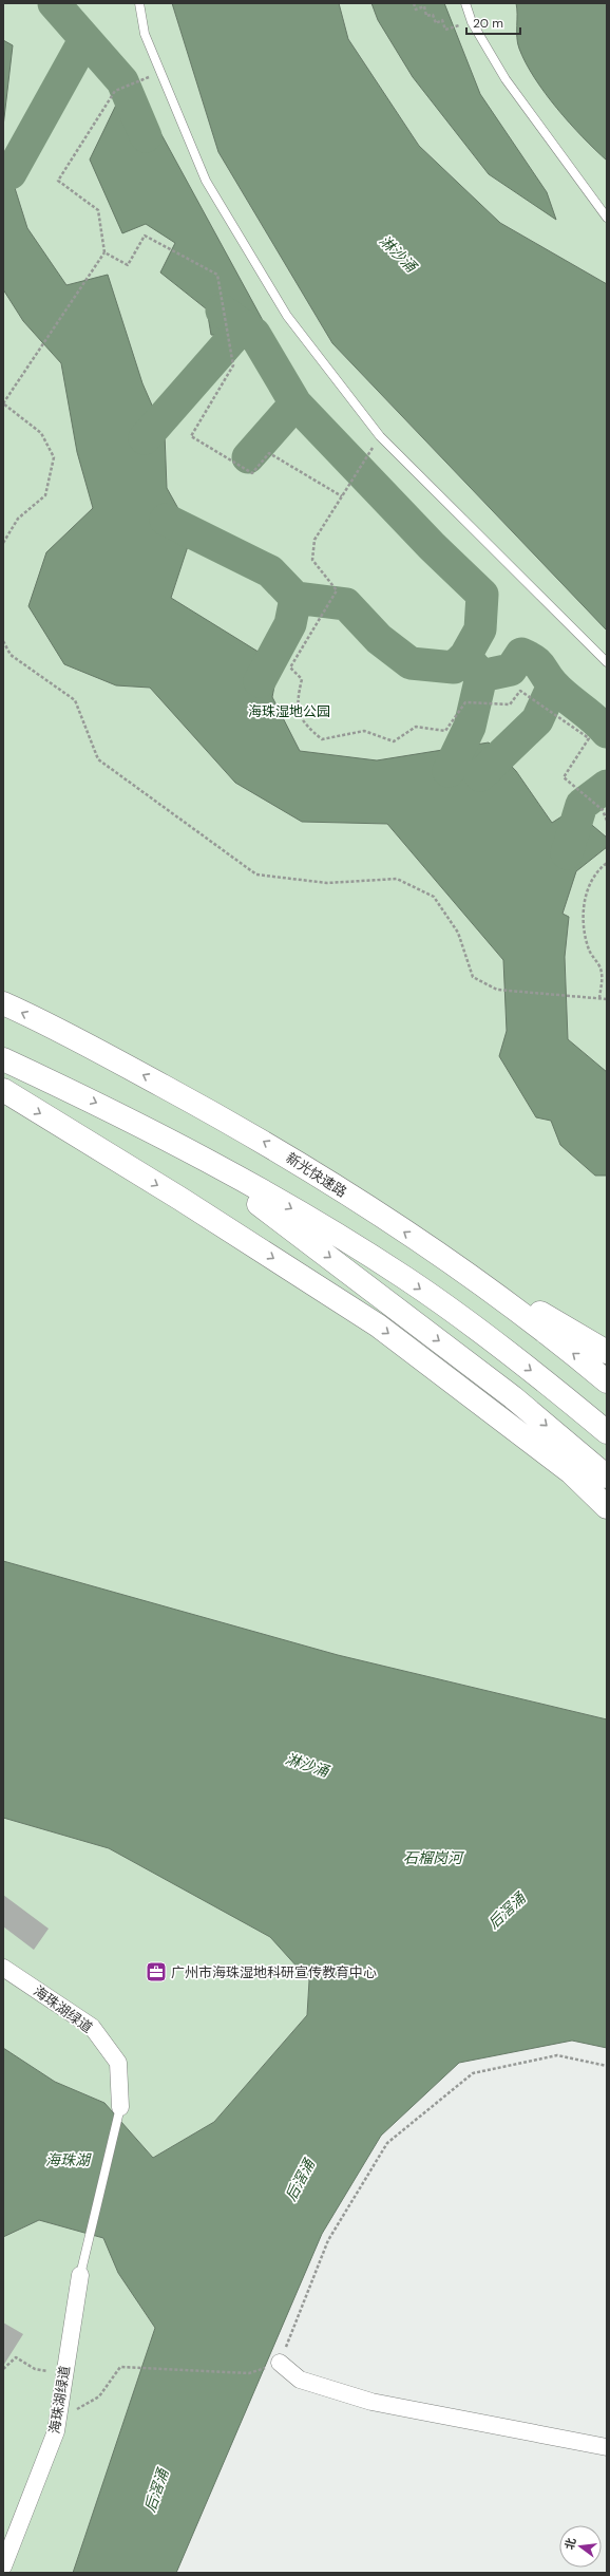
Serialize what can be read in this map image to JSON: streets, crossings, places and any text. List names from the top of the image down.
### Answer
{
  "streets": {
    "highway": ["新光快速路"],
    "street": ["海珠湖绿道"]
  },
  "water": [
    "淋沙涌",
    "石榴岗河",
    "后滘涌",
    "海珠湖"
  ],
  "parks": ["海珠湿地公园"],
  "places": {
    "office": ["广州市海珠湿地科研宣传教育中心"]
  },
  "scale_bar": "20 m",
  "north": "left"
}
